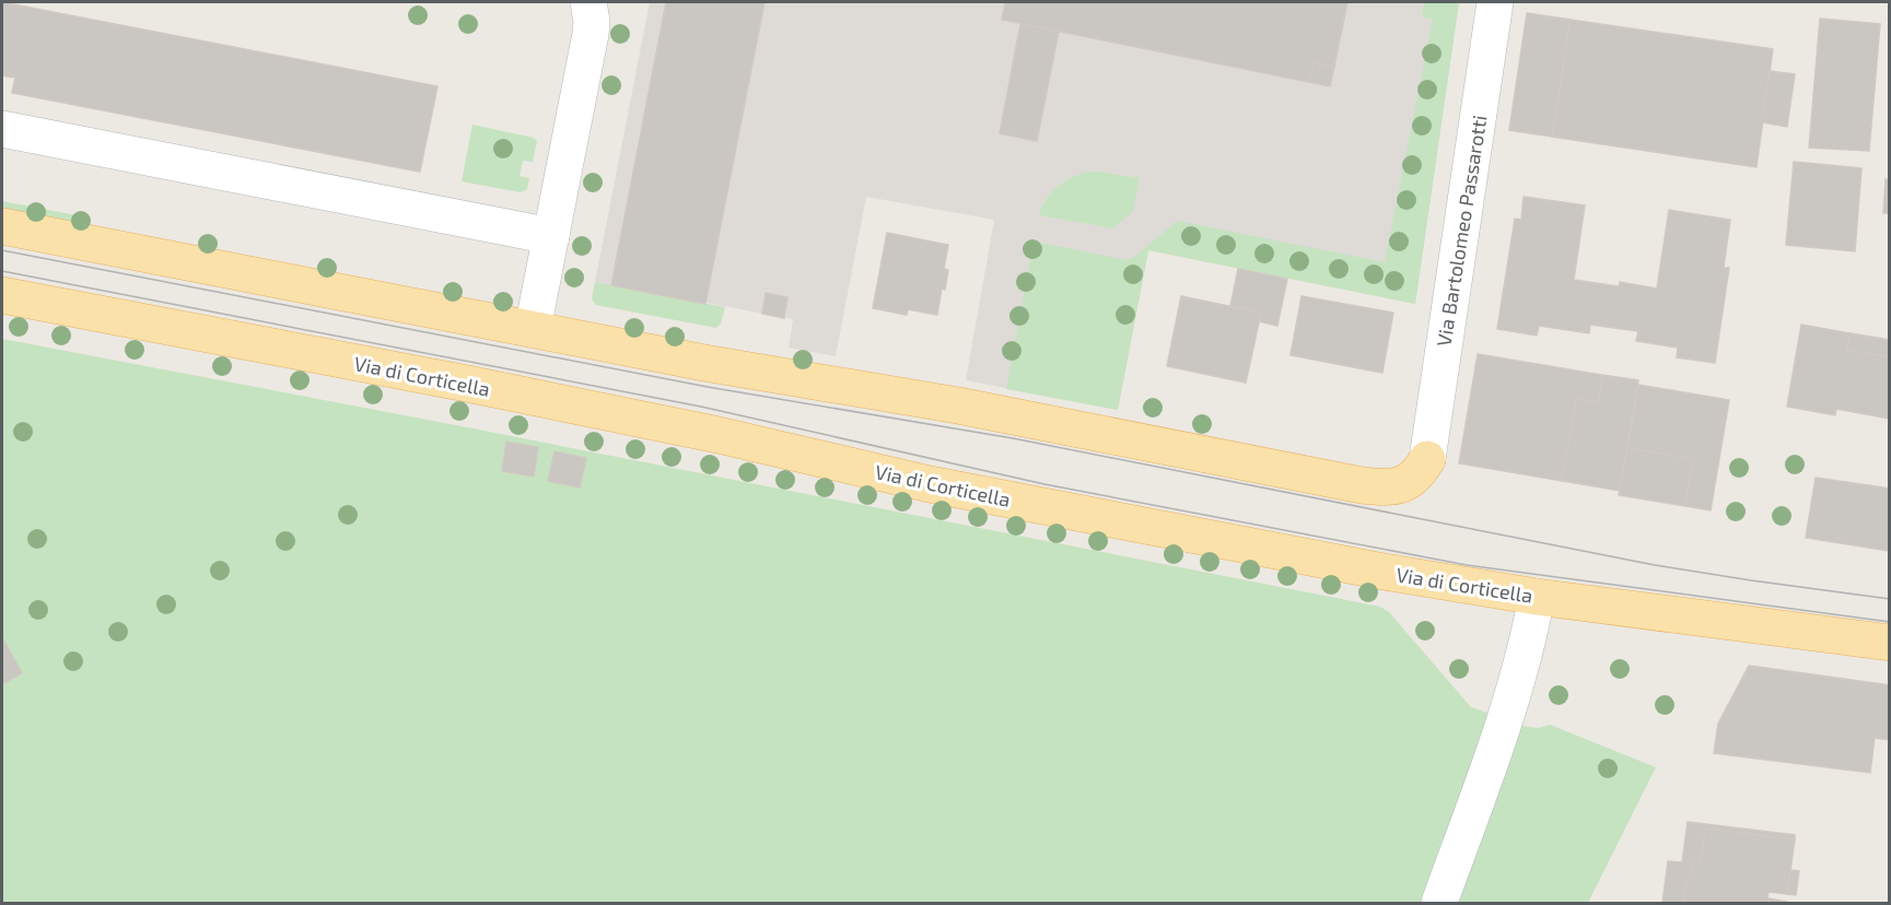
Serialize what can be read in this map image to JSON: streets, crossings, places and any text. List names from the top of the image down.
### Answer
{
  "streets": {
    "main road": ["Via di Corticella"],
    "street": ["Via Bartolomeo Passarotti"]
  }
}
